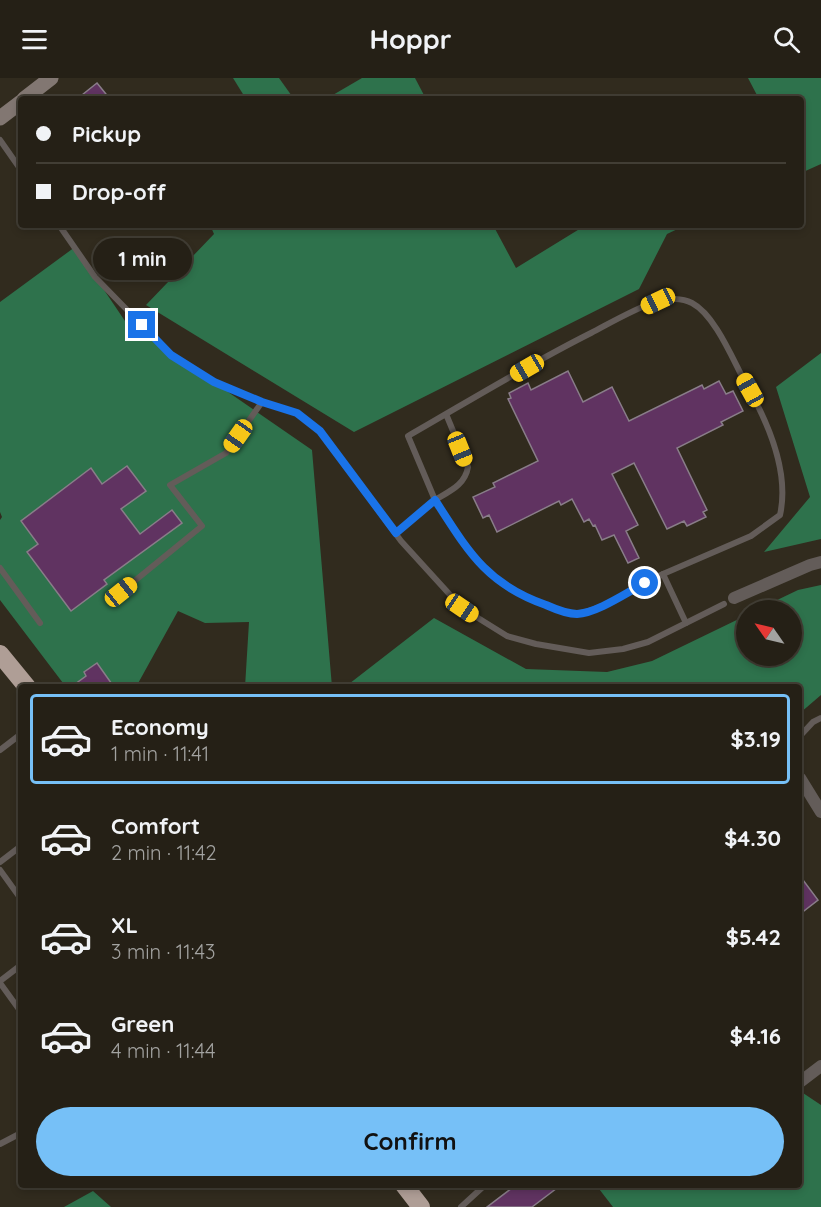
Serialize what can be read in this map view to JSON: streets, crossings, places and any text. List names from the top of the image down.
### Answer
{
  "north": "top left",
  "page": {
    "header": "Hoppr",
    "banner": ["Pickup", "Drop-off"],
    "bubble": "1 min",
    "list": [
      {
        "name": "Economy",
        "note": "1 min · 11:41",
        "value": "$3.19"
      },
      {
        "name": "Comfort",
        "note": "2 min · 11:42",
        "value": "$4.30"
      },
      {
        "name": "XL",
        "note": "3 min · 11:43",
        "value": "$5.42"
      },
      {
        "name": "Green",
        "note": "4 min · 11:44",
        "value": "$4.16"
      }
    ],
    "buttons": "Confirm"
  }
}
